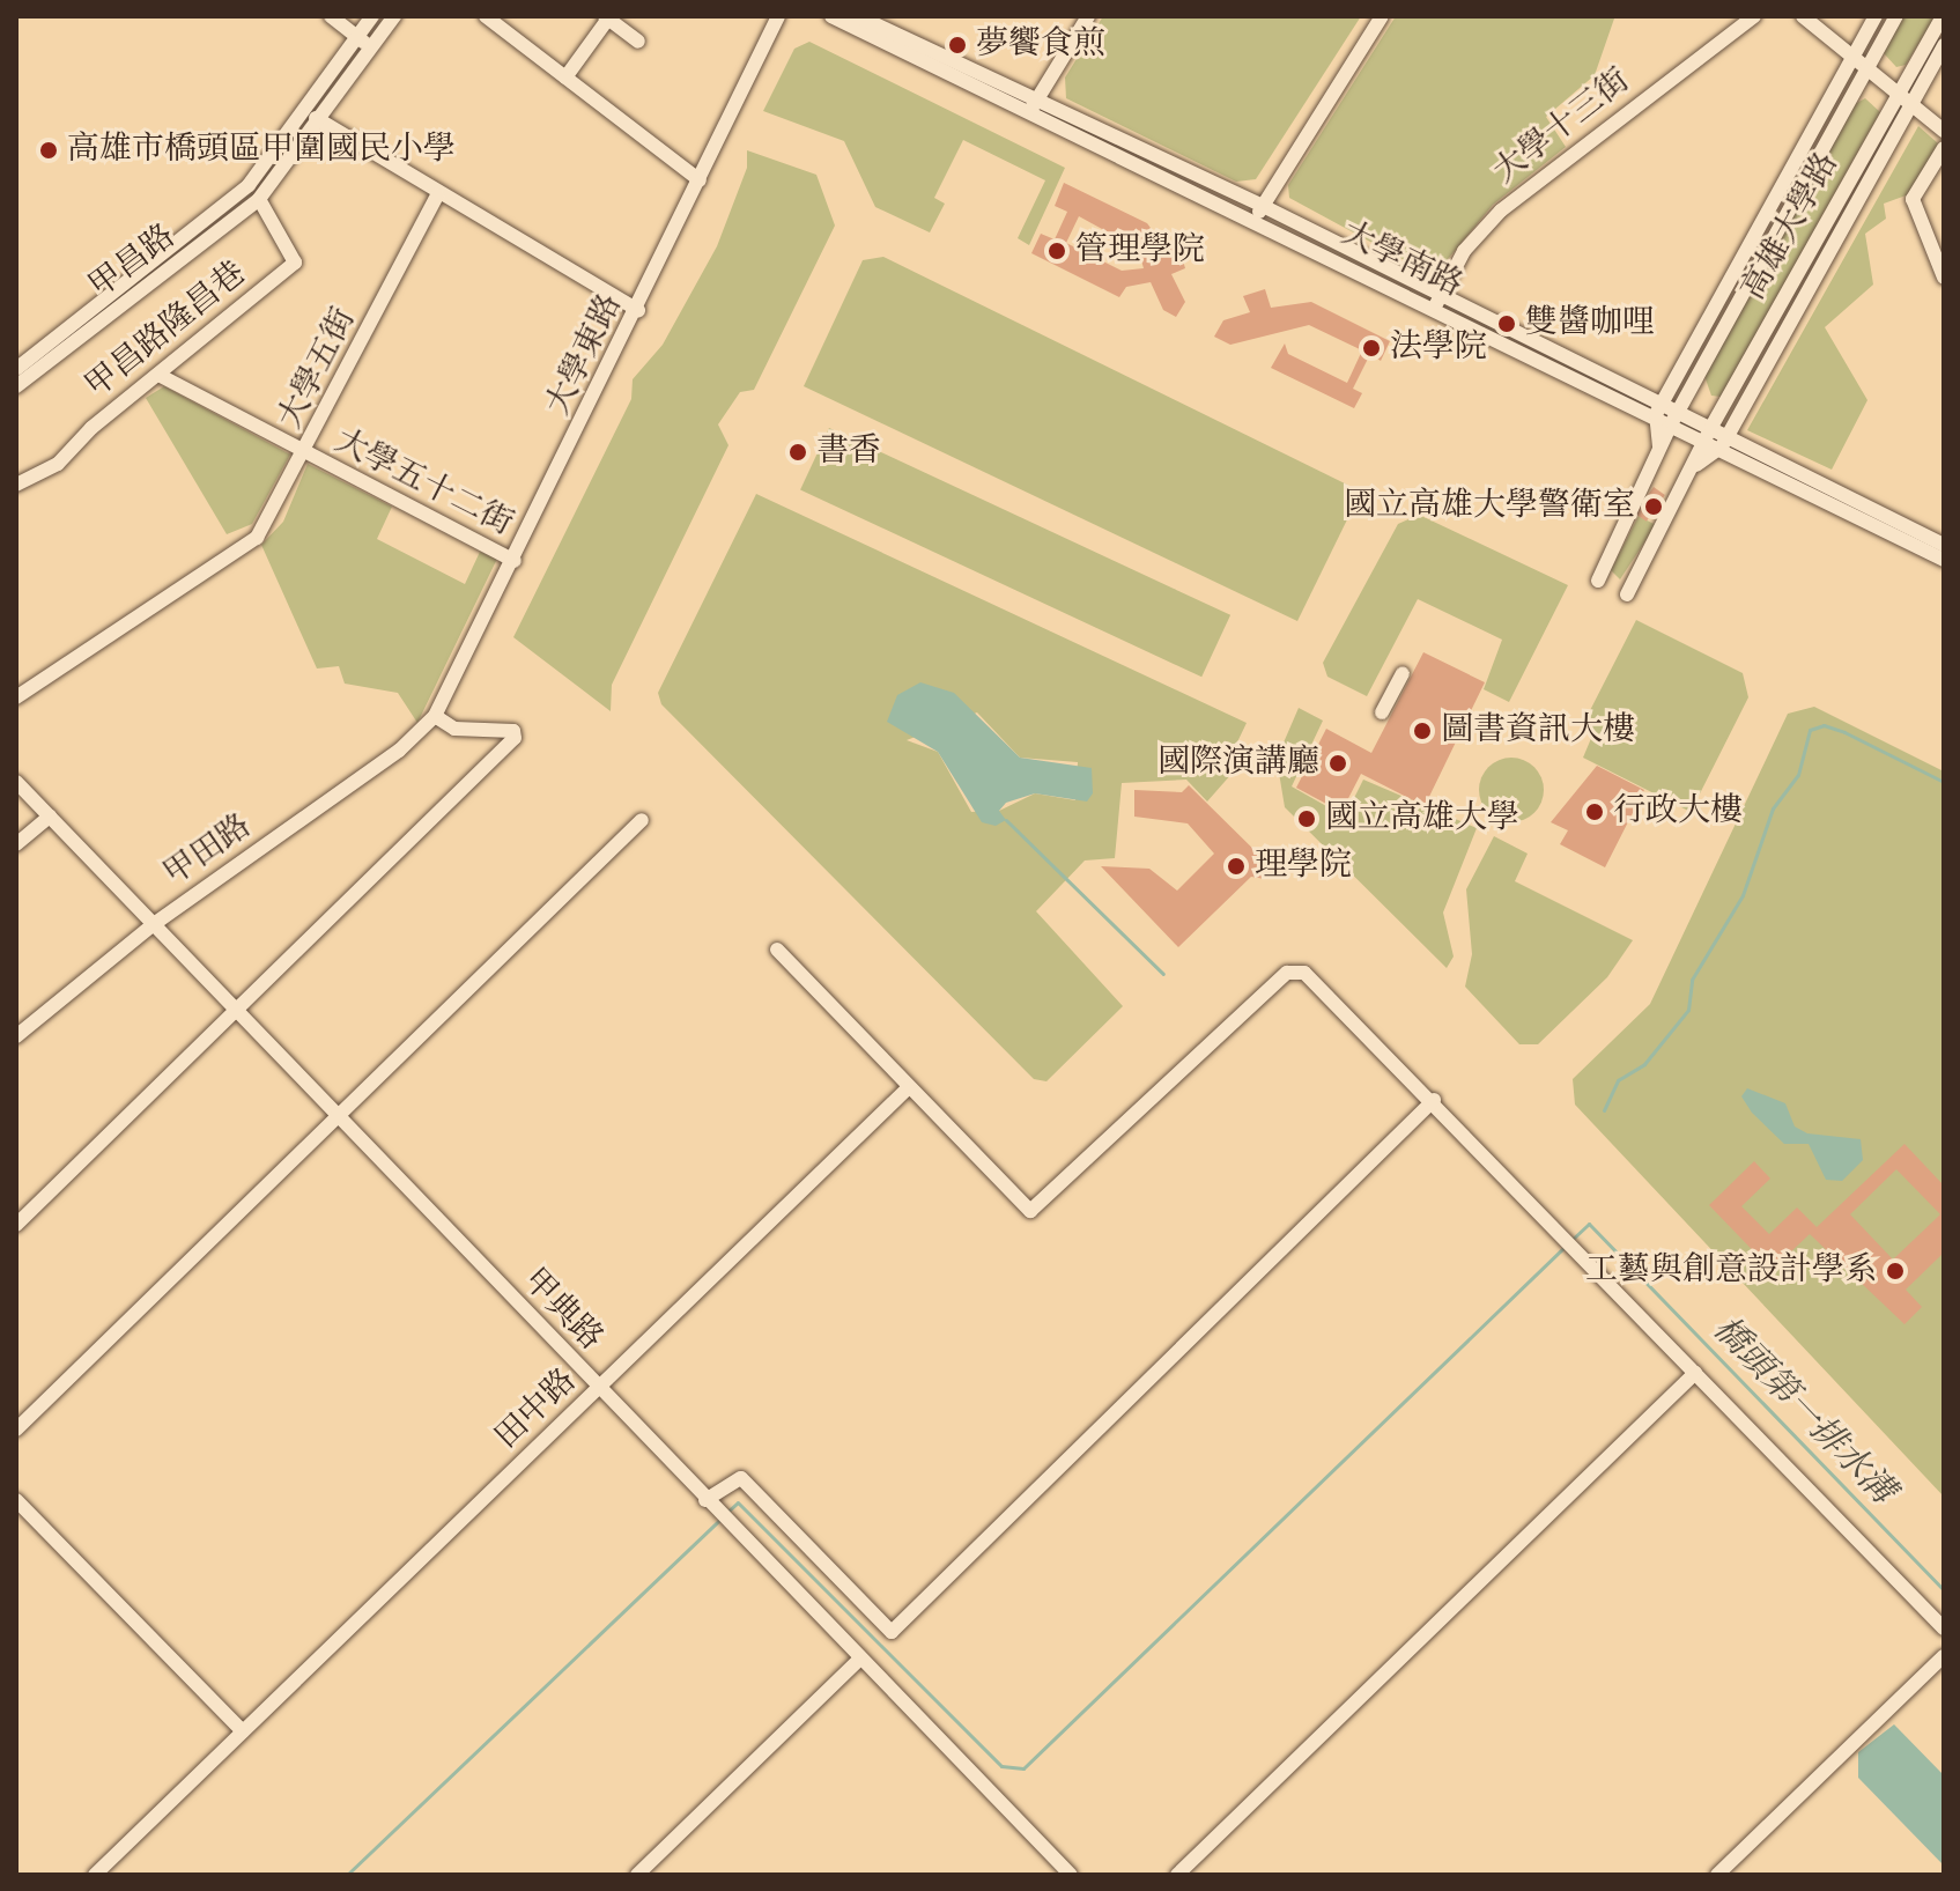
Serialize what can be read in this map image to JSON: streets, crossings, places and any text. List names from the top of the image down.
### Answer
{
  "streets": {
    "street": [
      "大學十三街",
      "高雄大學路",
      "大學南路",
      "甲昌路",
      "甲昌路隆昌巷",
      "大學東路",
      "大學五街",
      "大學五十二街",
      "甲田路",
      "甲典路",
      "田中路"
    ]
  },
  "crossings": [
    ["大學十三街", "大學南路"],
    ["高雄大學路", "大學南路"],
    ["甲昌路", "甲昌路隆昌巷"],
    ["甲昌路隆昌巷", "大學五十二街"],
    ["大學東路", "大學五十二街"],
    ["大學東路", "甲田路"],
    ["大學五街", "大學五十二街"],
    ["甲田路", "甲典路"],
    ["甲典路", "田中路"]
  ],
  "water": ["橋頭第一排水溝"],
  "places": [
    "夢饗食煎",
    "高雄市橋頭區甲圍國民小學",
    "管理學院",
    "雙醬咖哩",
    "法學院",
    "書香",
    "國立高雄大學警衛室",
    "圖書資訊大樓",
    "國際演講廳",
    "行政大樓",
    "國立高雄大學",
    "理學院",
    "工藝與創意設計學系"
  ]
}
